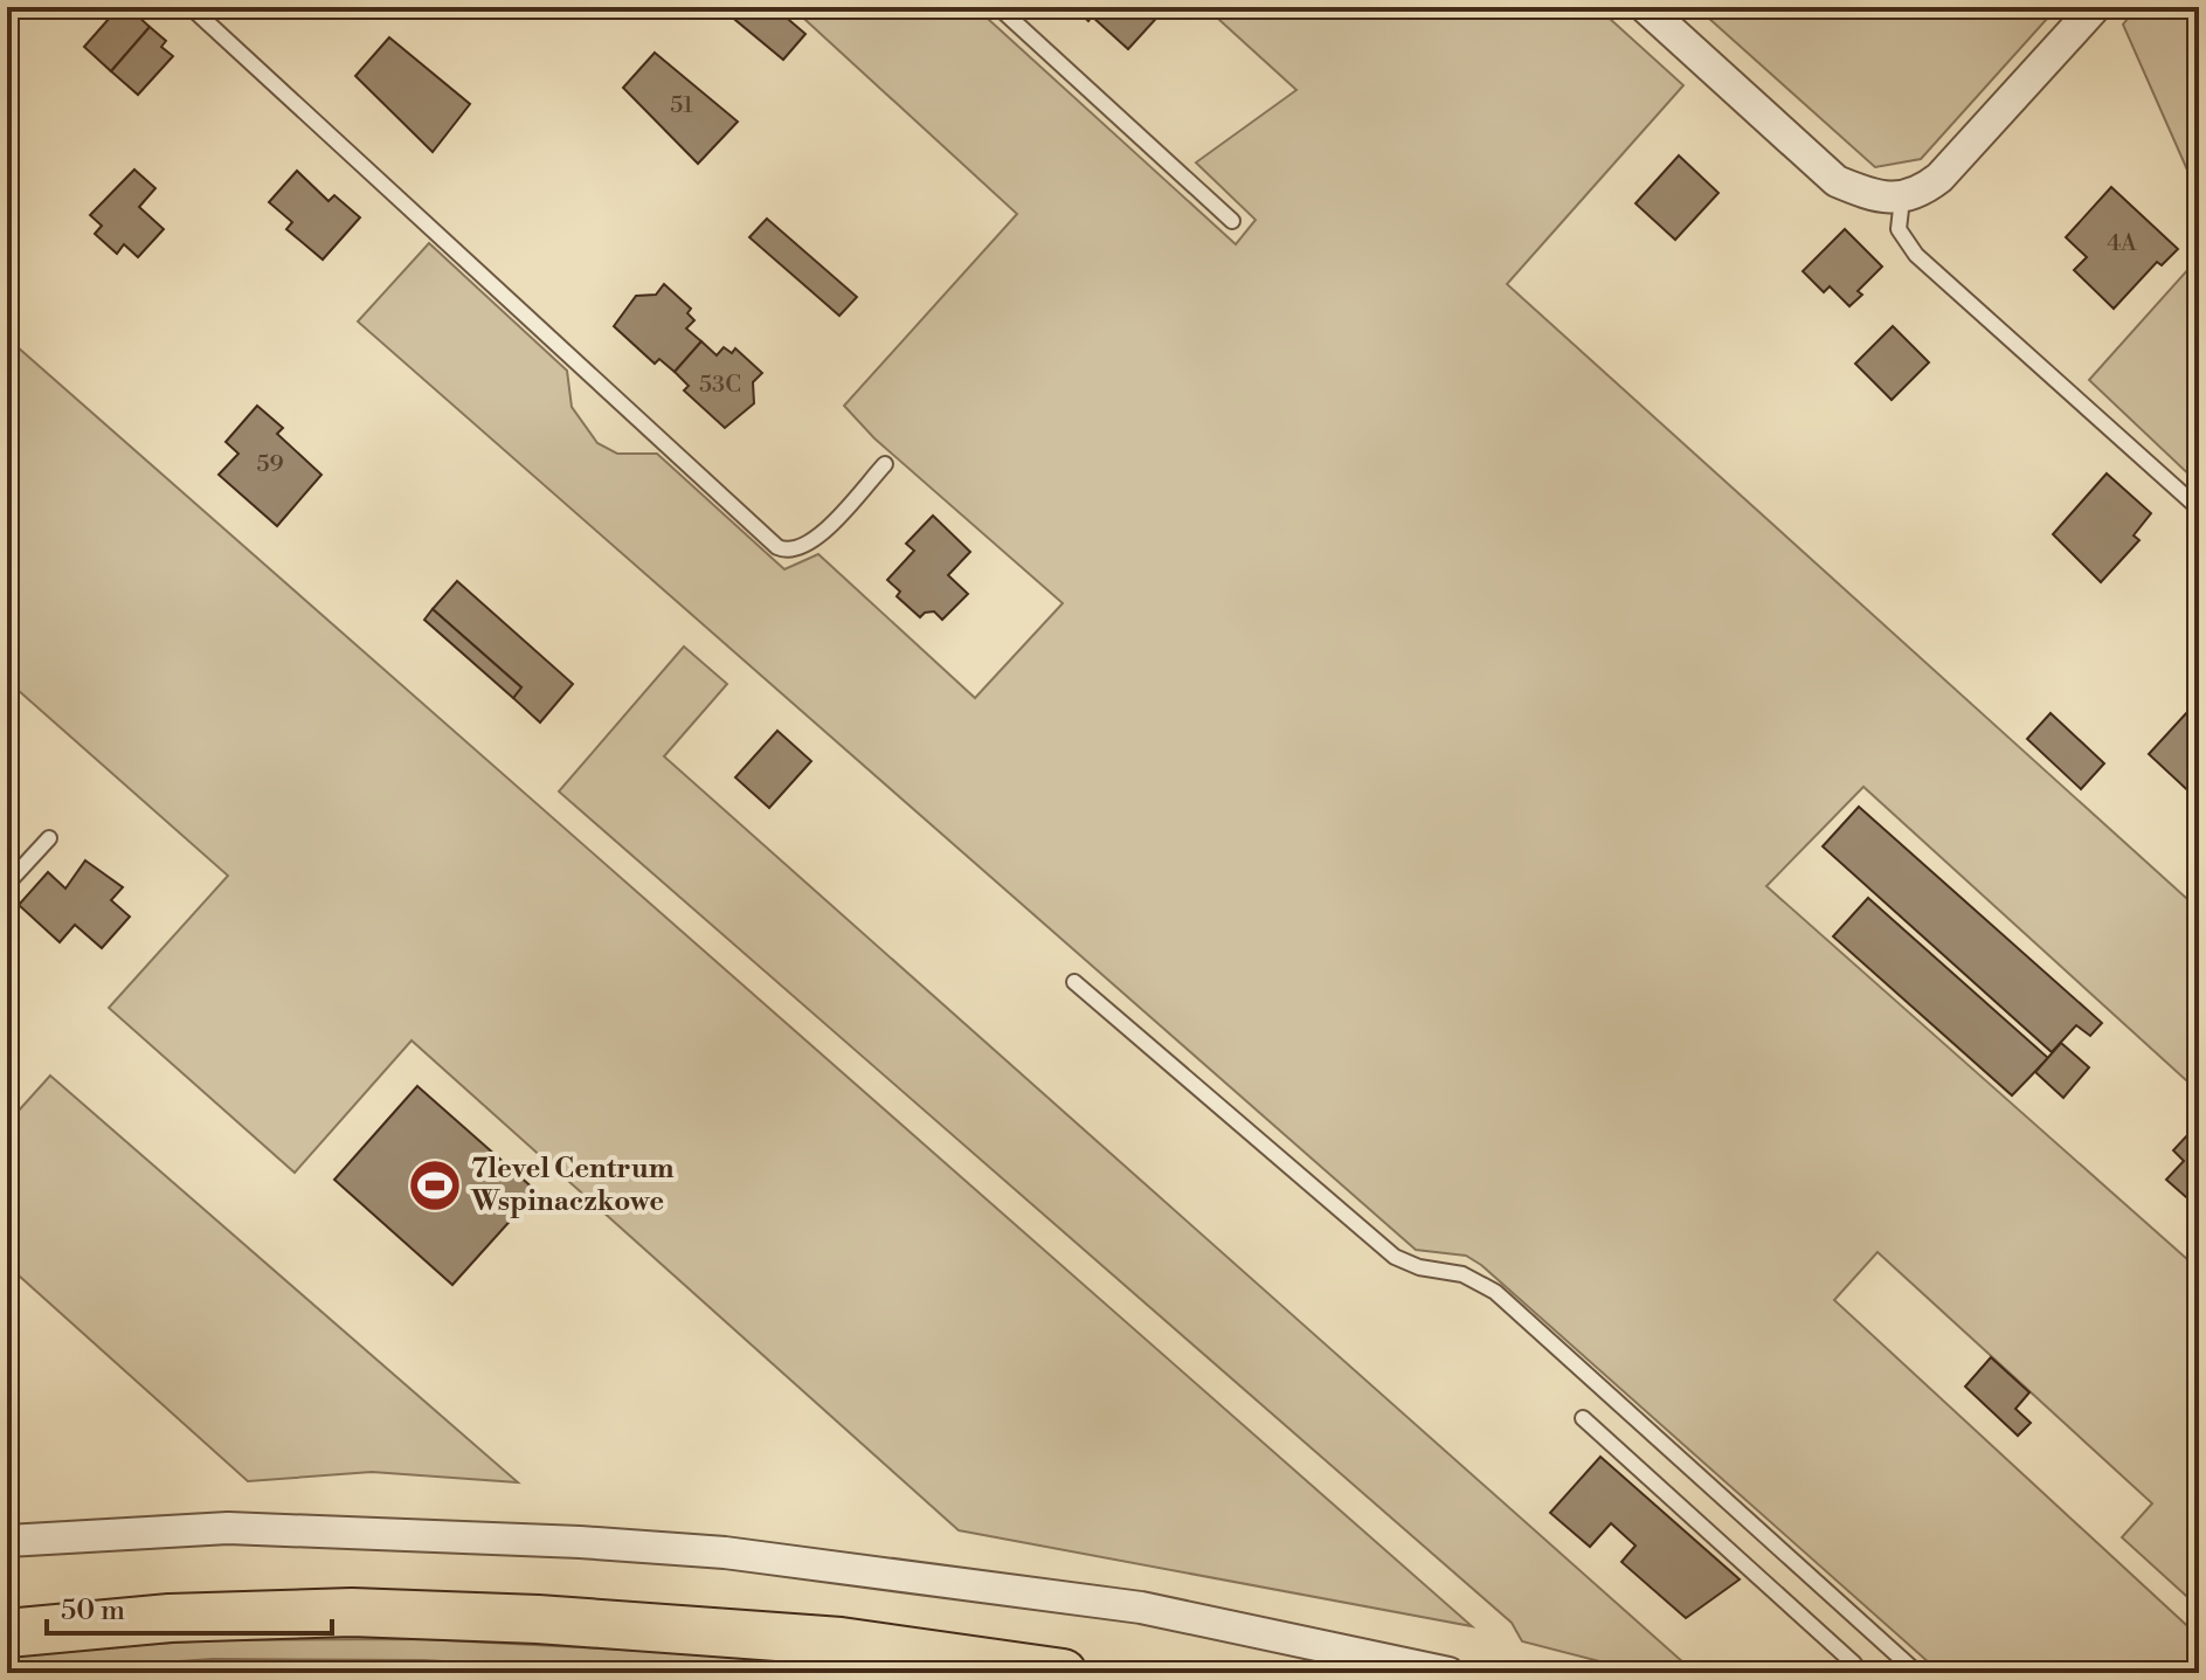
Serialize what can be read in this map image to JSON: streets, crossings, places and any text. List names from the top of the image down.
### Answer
{
  "places": {
    "sports": ["7level Centrum Wspinaczkowe"]
  },
  "house_numbers": [
    "51",
    "4A",
    "53C",
    "59"
  ],
  "scale_bar": "50 m"
}
